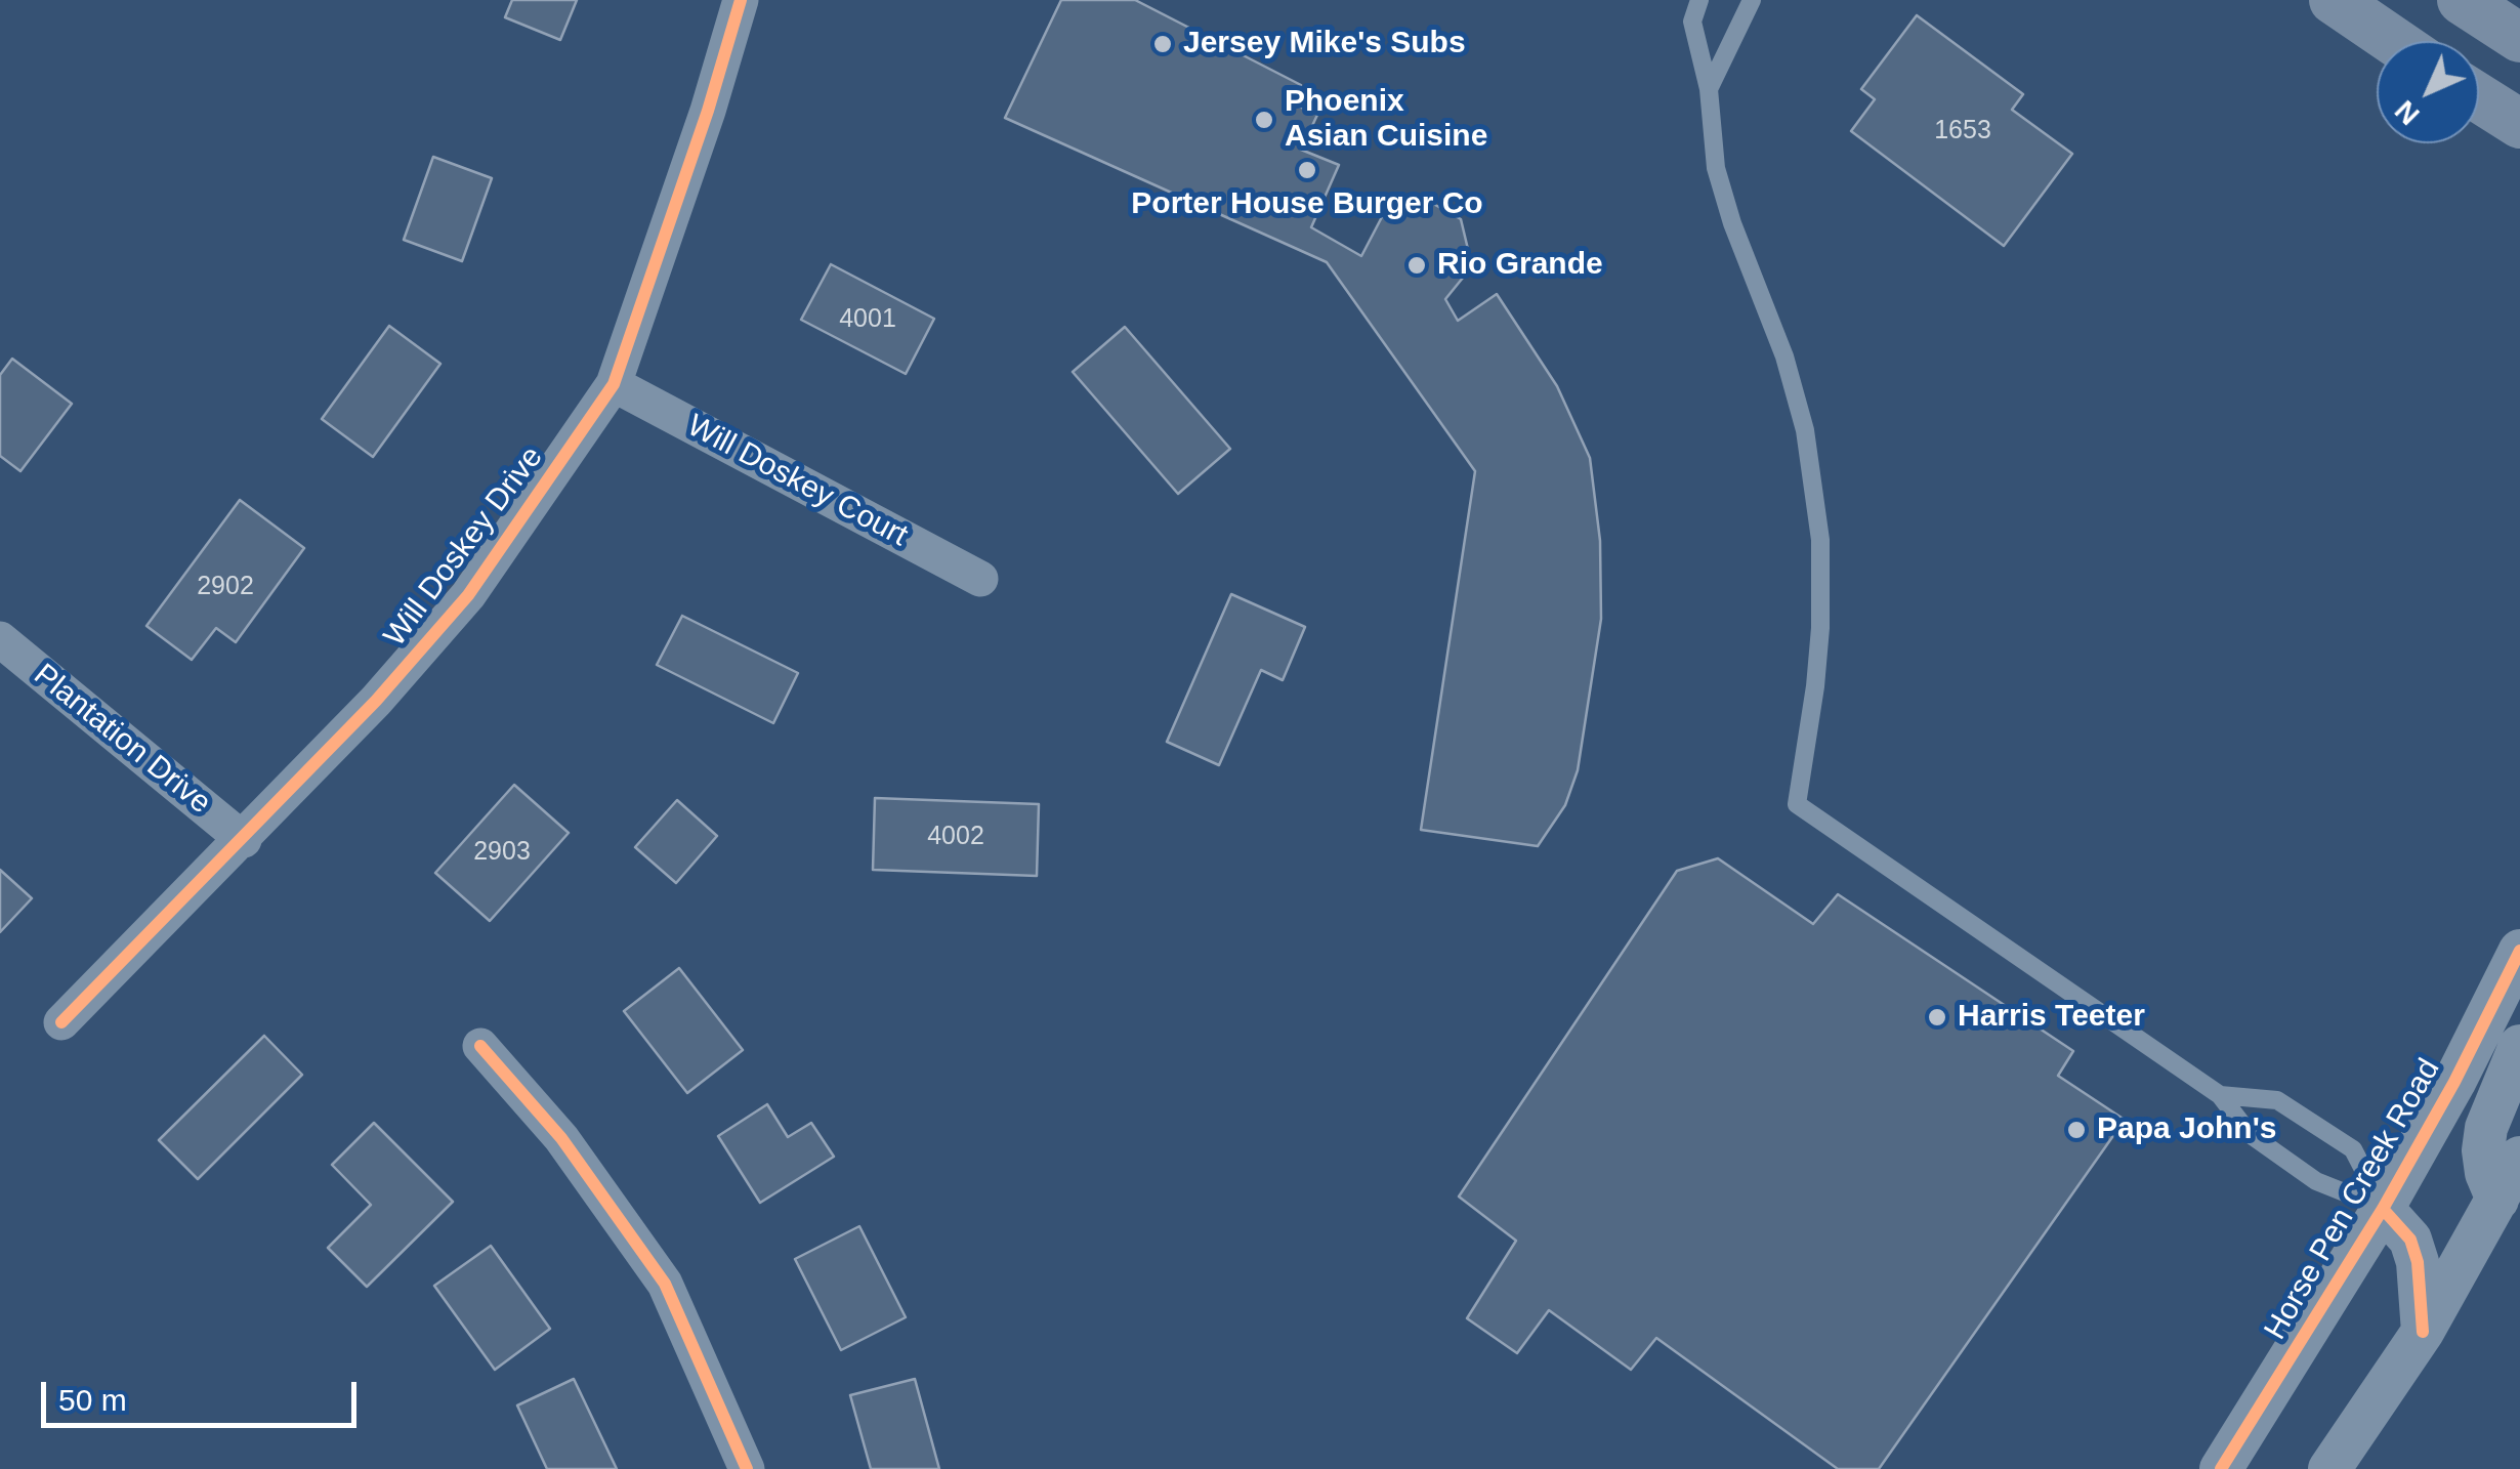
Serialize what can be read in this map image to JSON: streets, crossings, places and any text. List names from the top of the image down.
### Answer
{
  "streets": {
    "street": [
      "Will Doskey Court",
      "Will Doskey Drive",
      "Plantation Drive",
      "Horse Pen Creek Road"
    ]
  },
  "crossings": [
    ["Will Doskey Court", "Will Doskey Drive"],
    ["Will Doskey Drive", "Plantation Drive"]
  ],
  "places": [
    "Jersey Mike's Subs",
    "Phoenix Asian Cuisine",
    "Porter House Burger Co",
    "Rio Grande",
    "Harris Teeter",
    "Papa John's"
  ],
  "house_numbers": [
    "1653",
    "4001",
    "2902",
    "4002",
    "2903"
  ],
  "scale_bar": "50 m",
  "north": "bottom left"
}
